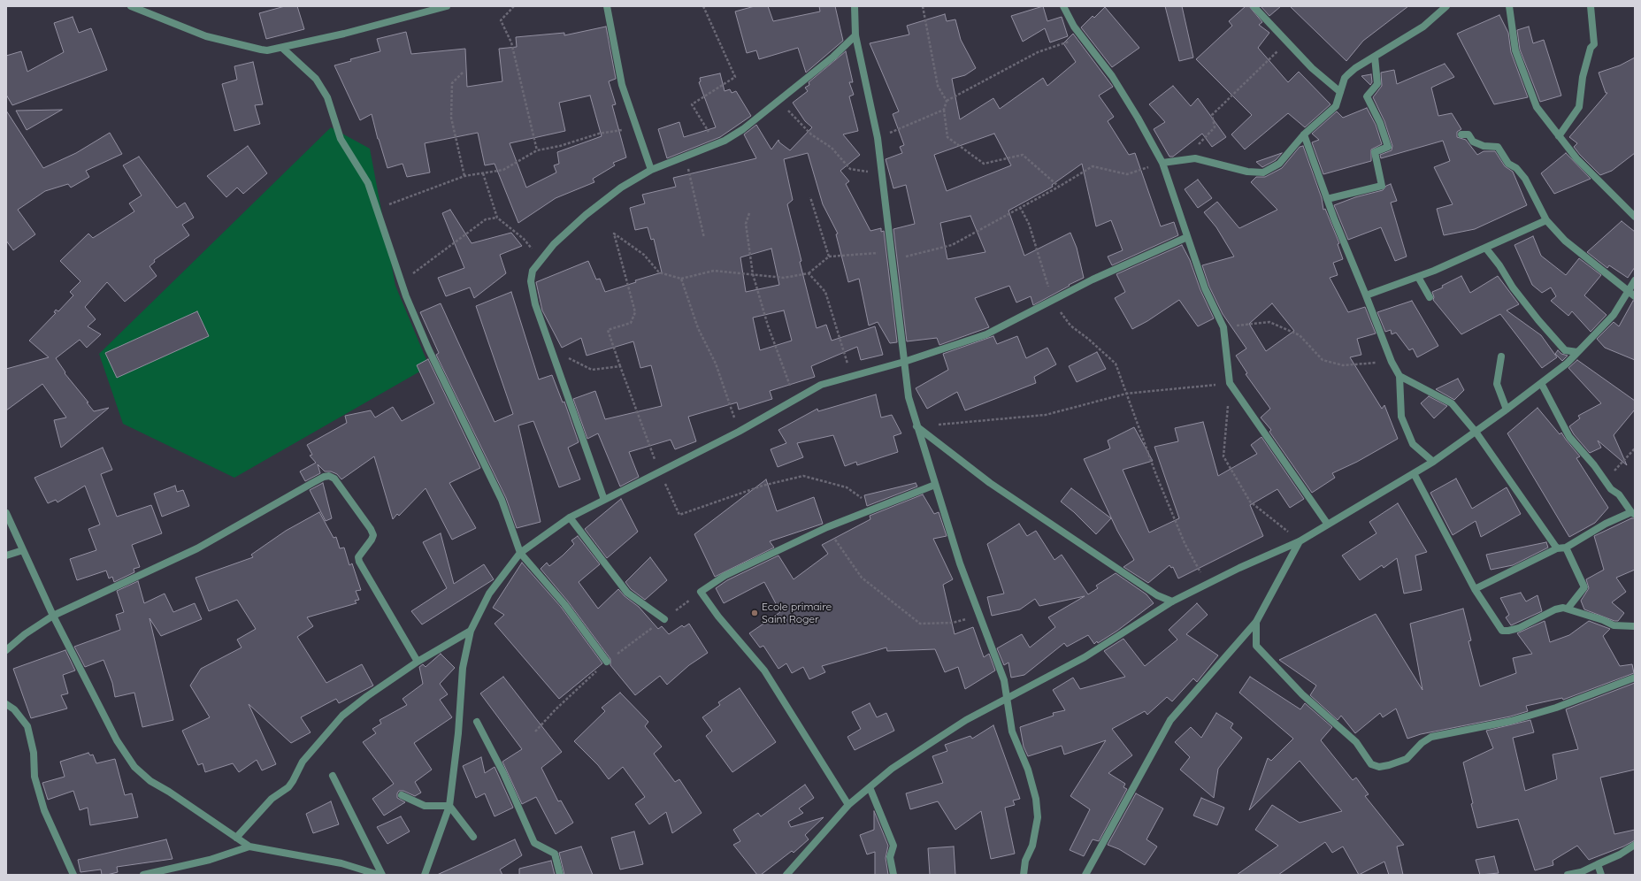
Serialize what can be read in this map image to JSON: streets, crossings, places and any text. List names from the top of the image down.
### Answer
{
  "places": ["Ecole primaire Saint Roger"]
}
